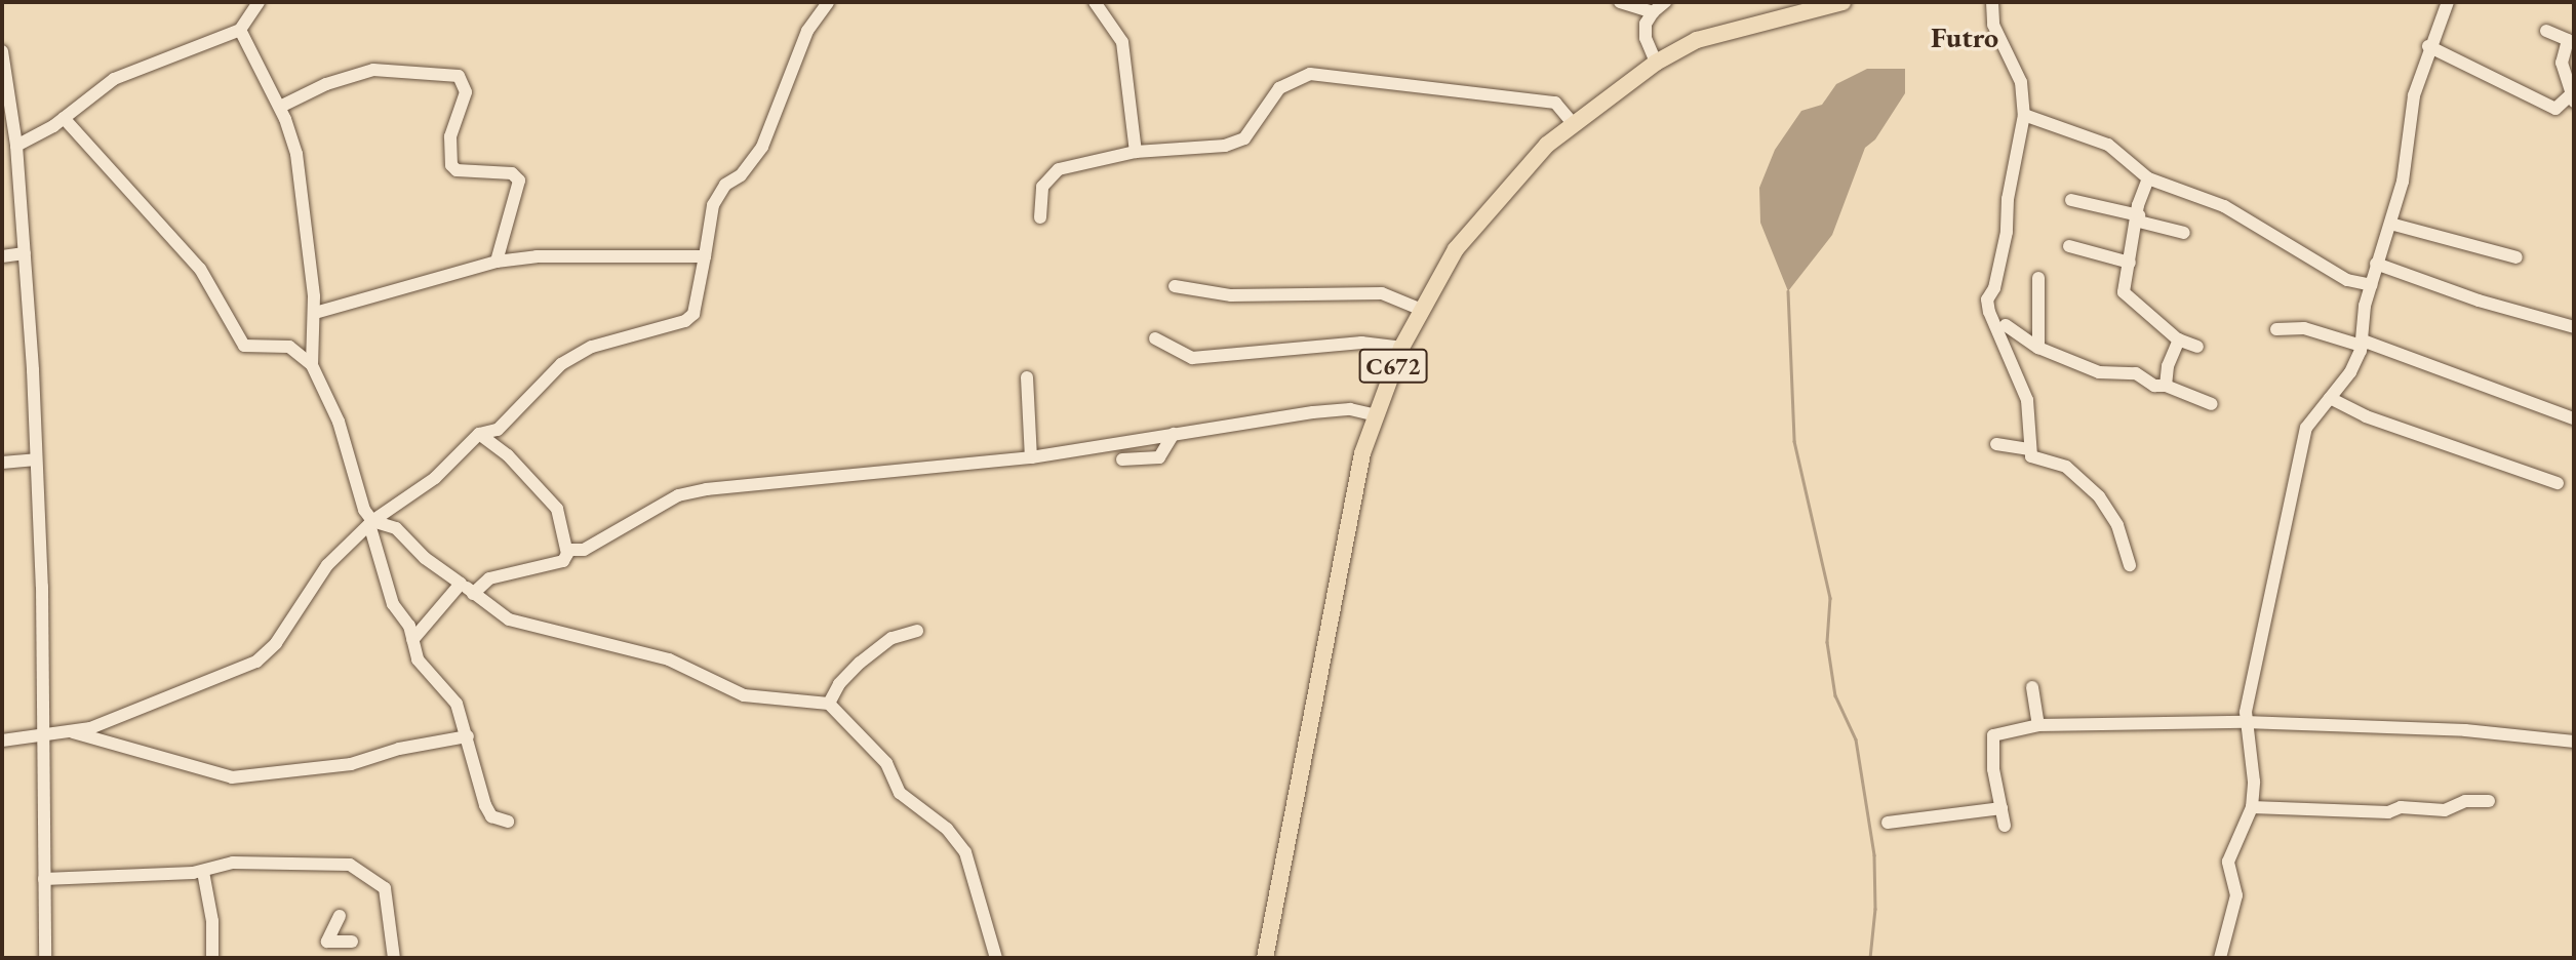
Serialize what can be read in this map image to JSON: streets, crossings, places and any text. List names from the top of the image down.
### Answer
{
  "streets": {
    "main road": ["C672"]
  },
  "districts": ["Futro"]
}
